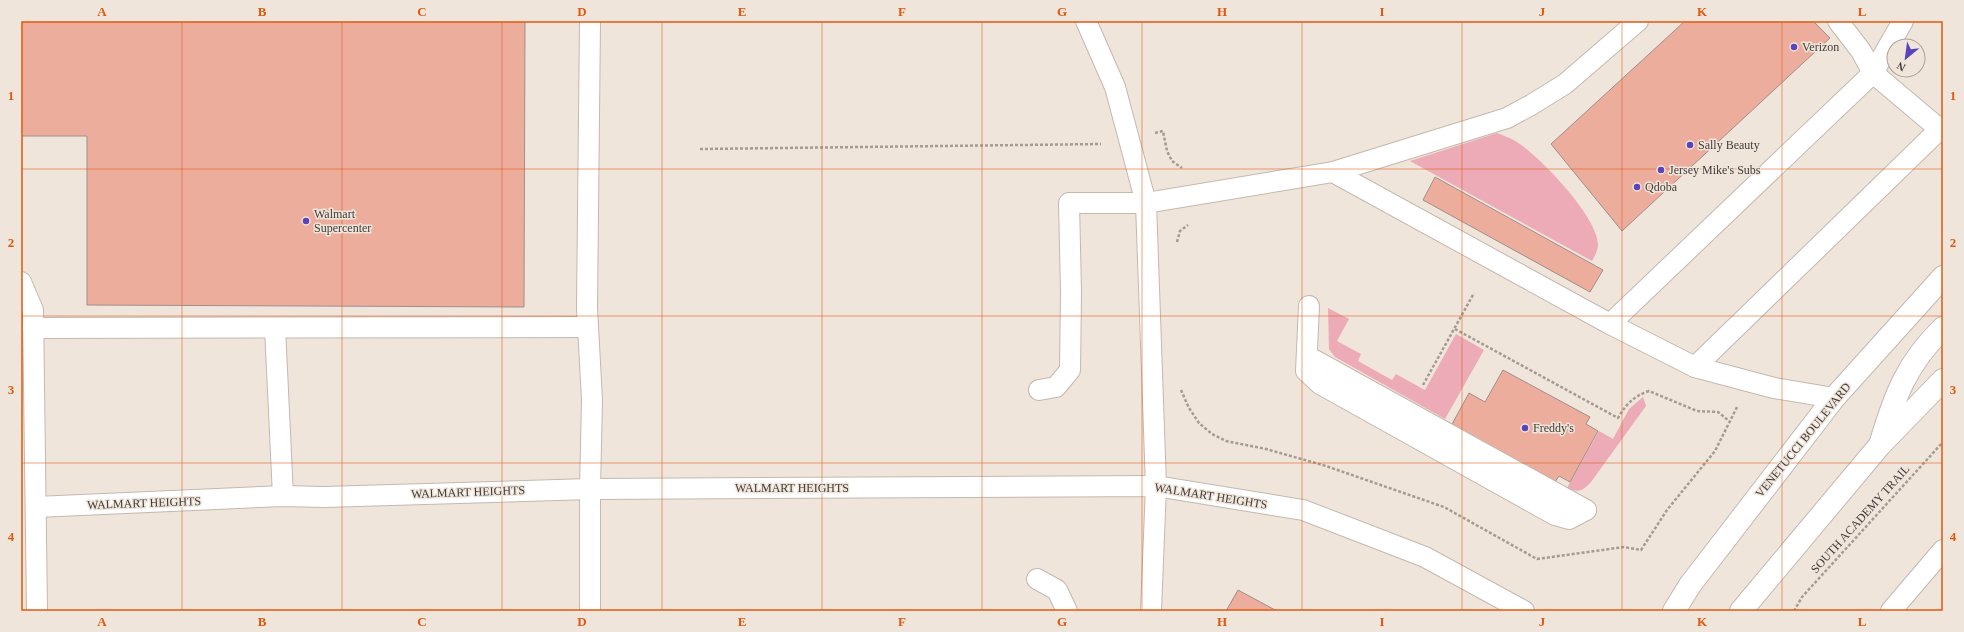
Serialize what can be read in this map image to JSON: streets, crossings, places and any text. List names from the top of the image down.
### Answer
{
  "streets": {
    "street": ["VENETUCCI BOULEVARD"],
    "lane": ["WALMART HEIGHTS"],
    "path": ["SOUTH ACADEMY TRAIL"]
  },
  "places": [
    "Verizon",
    "Sally Beauty",
    "Jersey Mike's Subs",
    "Qdoba",
    "Walmart Supercenter",
    "Freddy's"
  ],
  "north": "bottom left",
  "grid": {
    "columns": [
      "A",
      "B",
      "C",
      "D",
      "E",
      "F",
      "G",
      "H",
      "I",
      "J",
      "K",
      "L"
    ],
    "rows": [
      "1",
      "2",
      "3",
      "4"
    ]
  }
}
